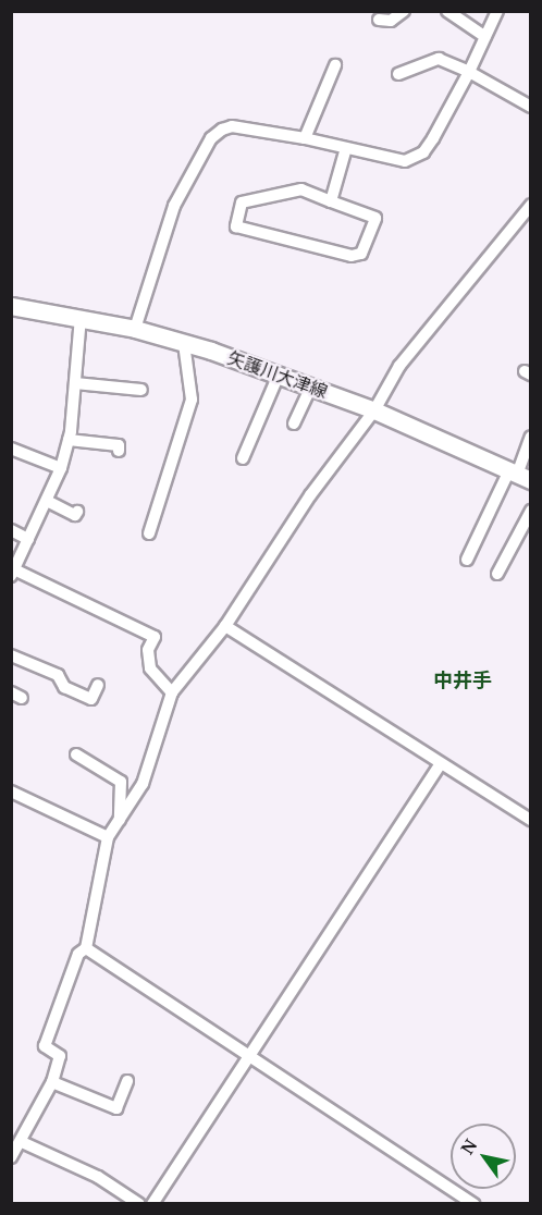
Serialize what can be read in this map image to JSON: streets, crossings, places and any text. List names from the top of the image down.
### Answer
{
  "streets": {
    "main road": ["矢護川大津線"]
  },
  "districts": ["中井手"],
  "north": "top left"
}
